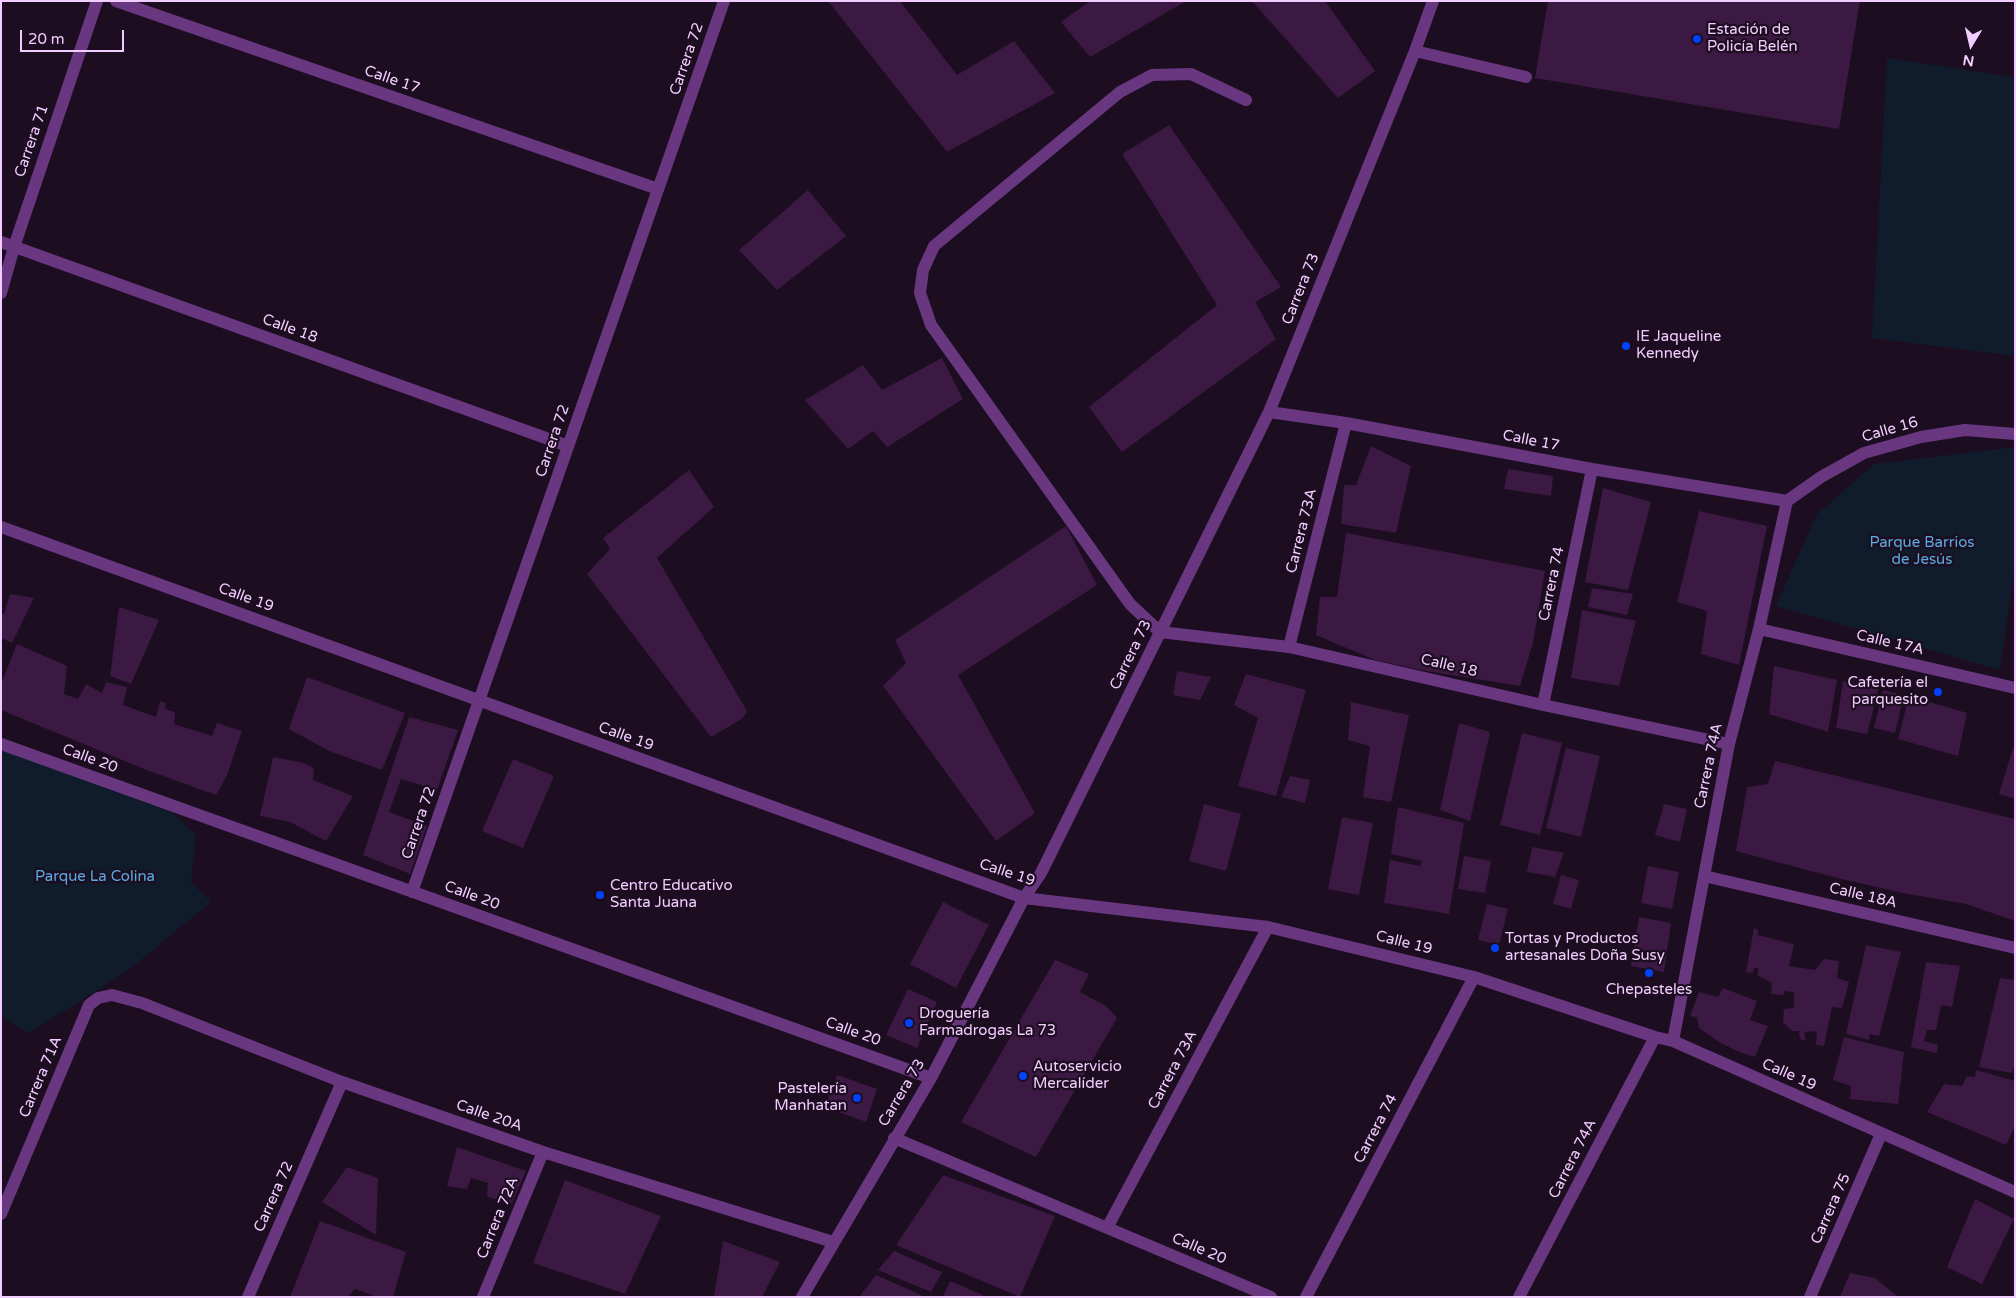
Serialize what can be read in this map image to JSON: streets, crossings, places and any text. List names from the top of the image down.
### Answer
{
  "streets": {
    "street": [
      "Carrera 72",
      "Calle 17",
      "Carrera 71",
      "Carrera 73",
      "Calle 18",
      "Calle 16",
      "Carrera 73A",
      "Carrera 74",
      "Calle 19",
      "Calle 17A",
      "Calle 20",
      "Carrera 74A",
      "Calle 18A",
      "Carrera 71A",
      "Calle 20A",
      "Carrera 75",
      "Carrera 72A"
    ]
  },
  "crossings": [
    ["Carrera 72", "Calle 17"],
    ["Carrera 72", "Calle 18"],
    ["Carrera 72", "Calle 19"],
    ["Carrera 72", "Calle 20"],
    ["Carrera 72", "Calle 20A"],
    ["Calle 17", "Carrera 73"],
    ["Calle 17", "Calle 16"],
    ["Calle 17", "Carrera 73A"],
    ["Calle 17", "Carrera 74"],
    ["Calle 17", "Carrera 74A"],
    ["Carrera 71", "Calle 18"],
    ["Carrera 73", "Calle 18"],
    ["Carrera 73", "Calle 19"],
    ["Carrera 73", "Calle 20"],
    ["Carrera 73", "Calle 20A"],
    ["Calle 18", "Carrera 73A"],
    ["Calle 18", "Carrera 74"],
    ["Calle 18", "Carrera 74A"],
    ["Calle 16", "Carrera 74A"],
    ["Carrera 73A", "Calle 19"],
    ["Carrera 73A", "Calle 20"],
    ["Carrera 74", "Calle 19"],
    ["Calle 19", "Carrera 74A"],
    ["Calle 19", "Carrera 75"],
    ["Calle 17A", "Carrera 74A"],
    ["Carrera 74A", "Calle 18A"],
    ["Carrera 71A", "Calle 20A"],
    ["Calle 20A", "Carrera 72A"]
  ],
  "parks": ["Parque Barrios de Jesús", "Parque La Colina"],
  "places": [
    "Estación de Policía Belén",
    "IE Jaqueline Kennedy",
    "Cafetería el parquesito",
    "Centro Educativo Santa Juana",
    "Tortas y Productos artesanales Doña Susy",
    "Chepasteles",
    "Droguería Farmadrogas La 73",
    "Autoservicio Mercalíder",
    "Pastelería Manhatan"
  ],
  "scale_bar": "20 m",
  "north": "bottom"
}
